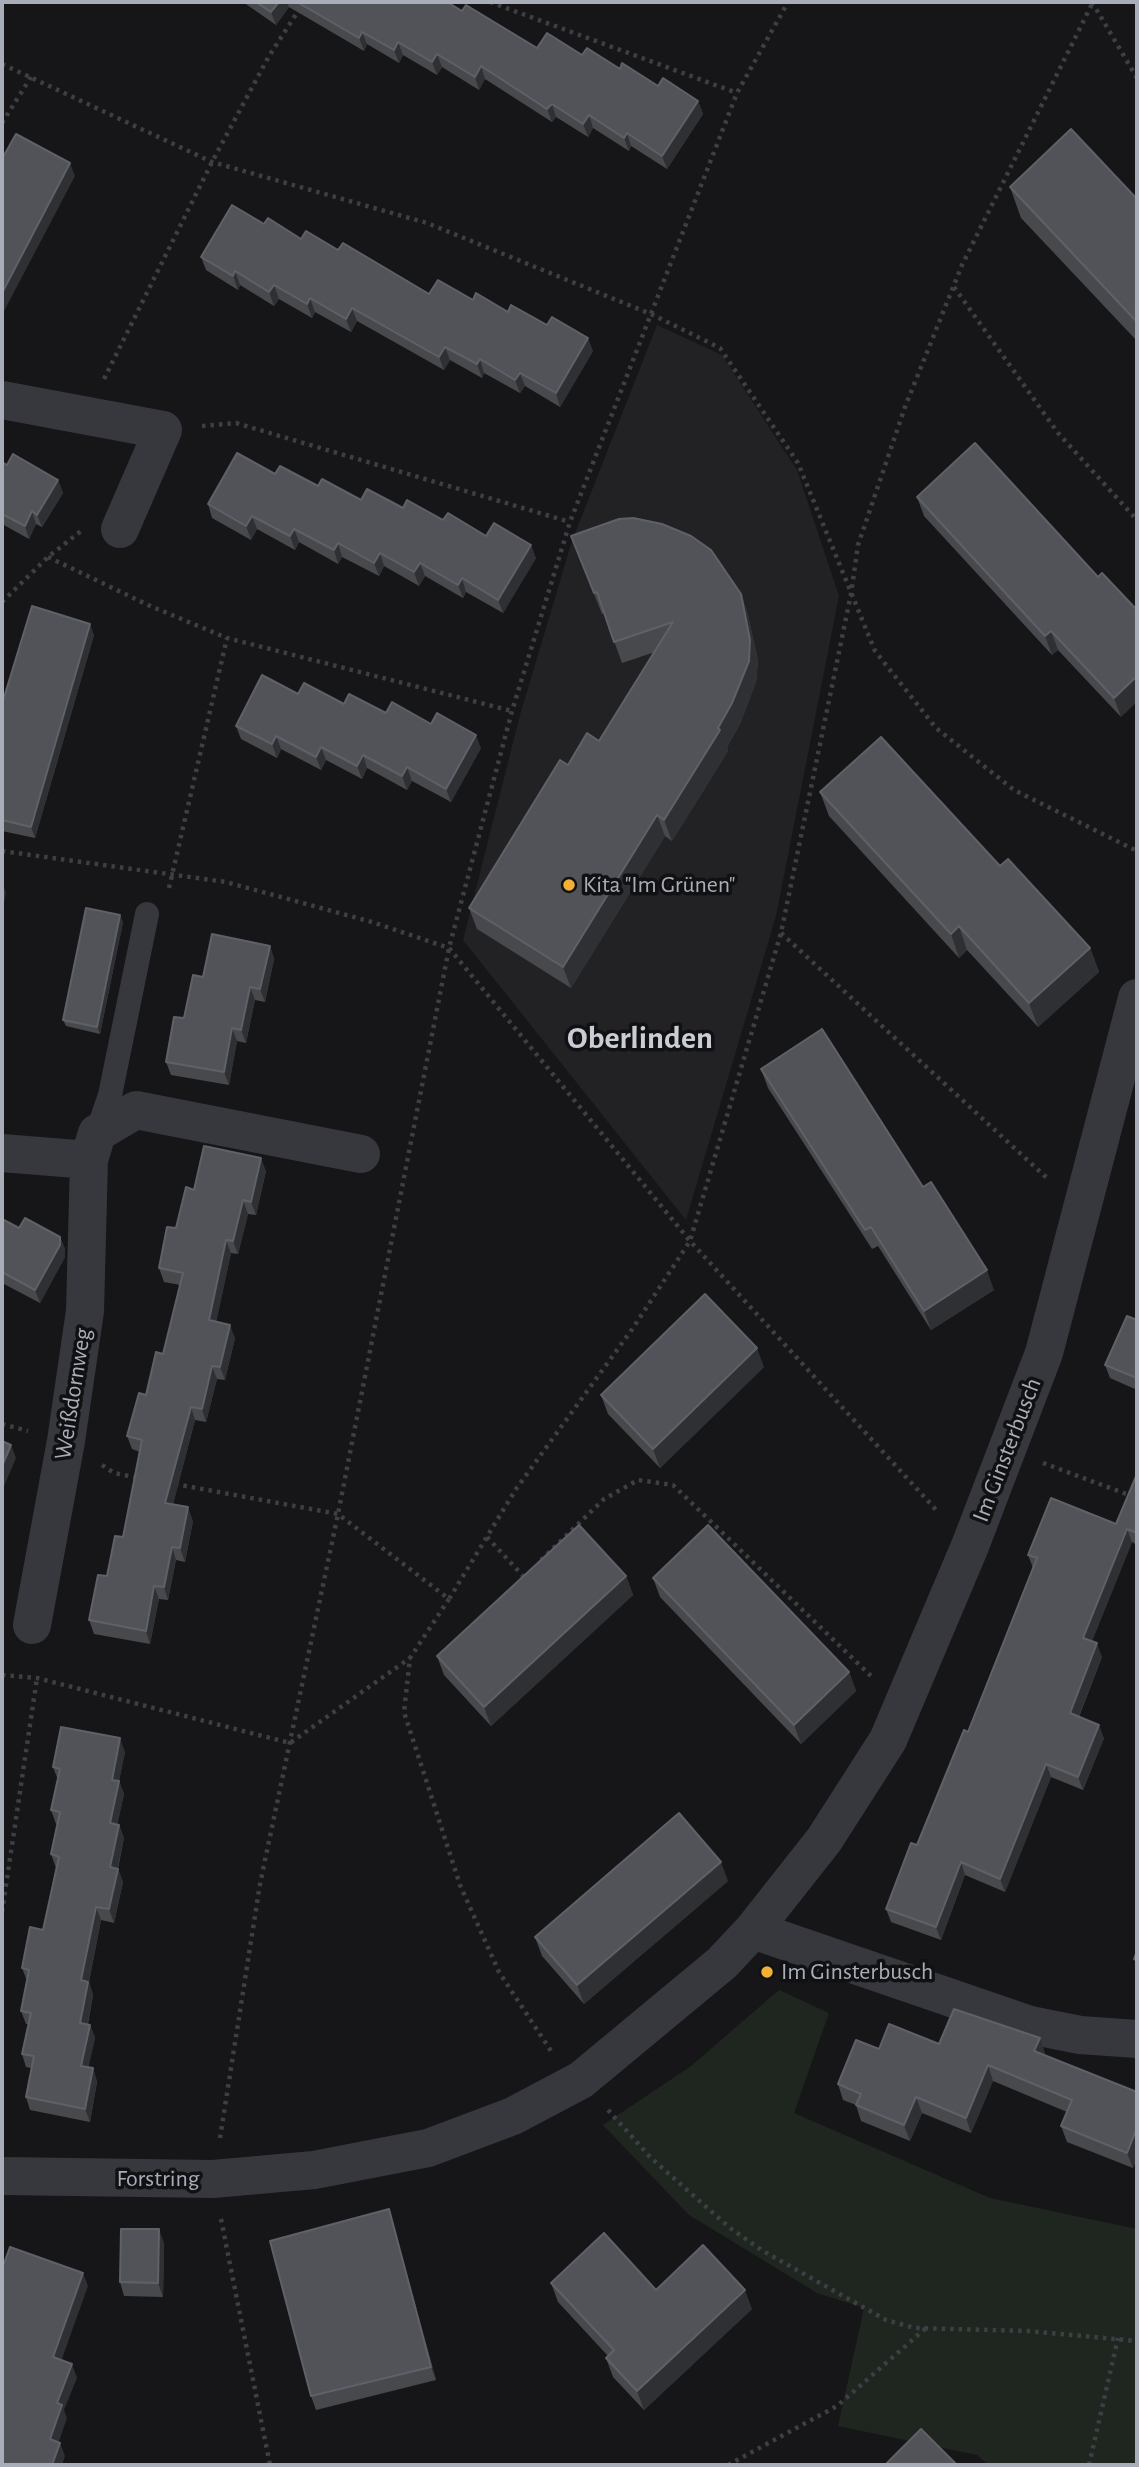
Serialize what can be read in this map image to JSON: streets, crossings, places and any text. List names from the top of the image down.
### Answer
{
  "streets": {
    "street": ["Weißdornweg", "Im Ginsterbusch", "Forstring"]
  },
  "crossings": [
    ["Im Ginsterbusch", "Forstring"]
  ],
  "districts": ["Oberlinden"],
  "places": ["Kita \"Im Grünen\"", "Im Ginsterbusch"]
}
